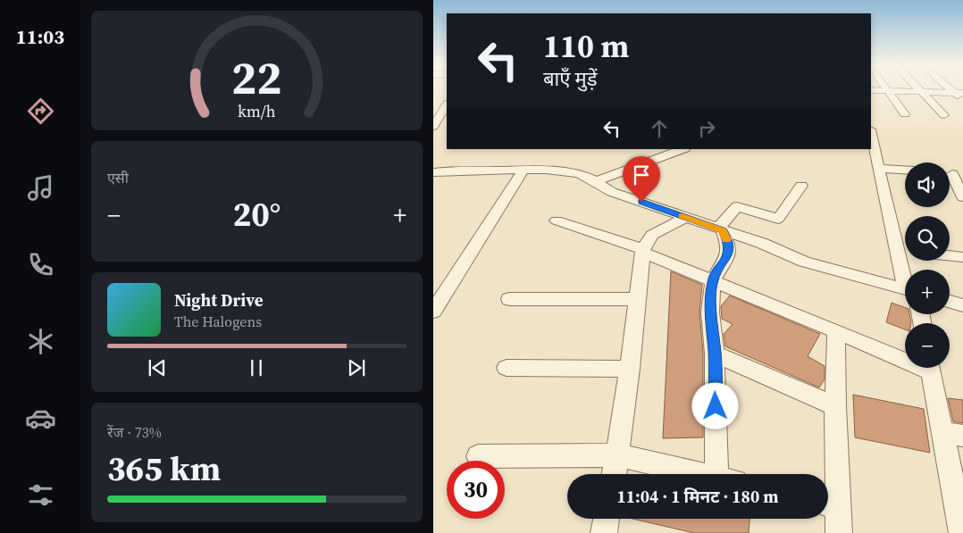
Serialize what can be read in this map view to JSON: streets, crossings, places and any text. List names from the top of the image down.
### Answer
{
  "page": {
    "tabs": "11:03",
    "turn": ["110 m", "बाएँ मुड़ें"],
    "tile": [
      "एसी",
      ["रेंज · 73%", "365 km"]
    ],
    "map_buttons": ["+", "−"],
    "heat": ["−", "20°", "+"],
    "song": ["Night Drive", "The Halogens"],
    "limit": "30",
    "trip": "11:04 · 1 मिनट · 180 m",
    "gauge": ["22", "km/h"]
  }
}
